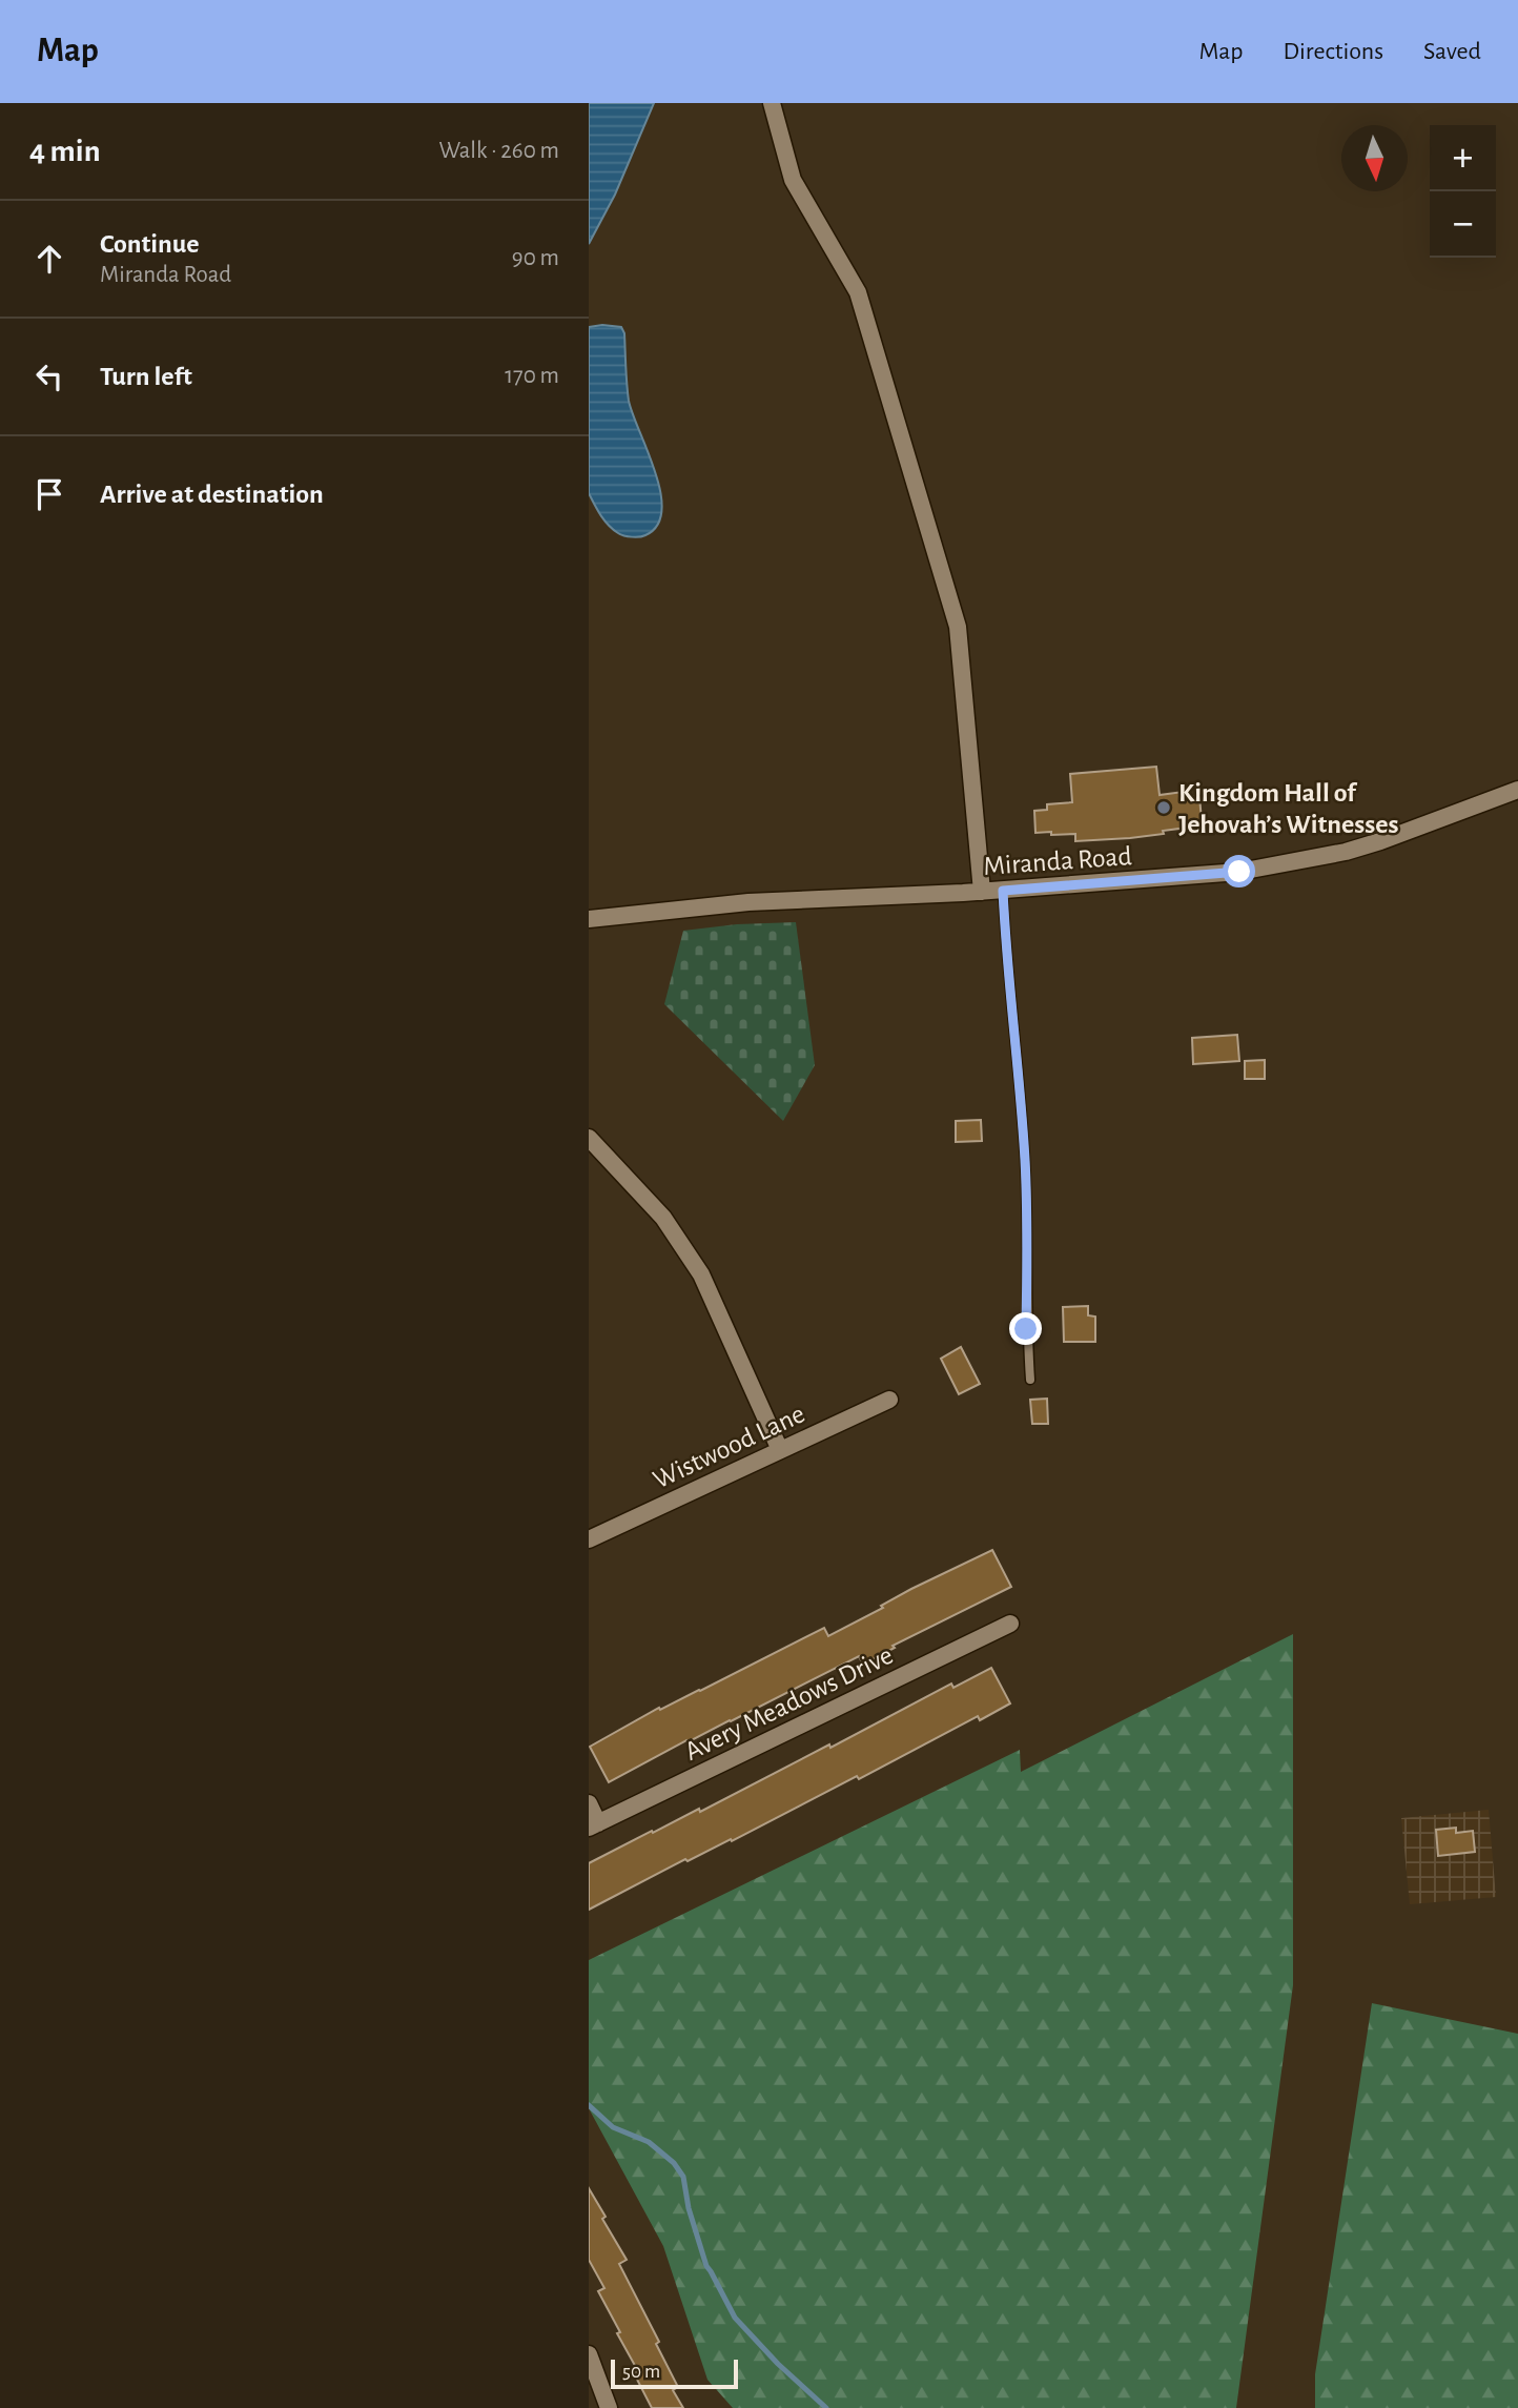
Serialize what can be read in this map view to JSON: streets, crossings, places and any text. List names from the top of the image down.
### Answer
{
  "streets": {
    "street": ["Miranda Road", "Wistwood Lane", "Avery Meadows Drive"]
  },
  "places": ["Kingdom Hall of Jehovah’s Witnesses"],
  "scale_bar": "50 m",
  "north": "bottom",
  "page": {
    "header": "Map",
    "nav": ["Map", "Directions", "Saved"],
    "heading": ["4 min", "Walk · 260 m"],
    "map_buttons": ["+", "−"],
    "list": [
      ["Continue", "Miranda Road", "90 m"],
      ["Turn left", "170 m"],
      "Arrive at destination"
    ],
    "scale": "50 m"
  }
}
